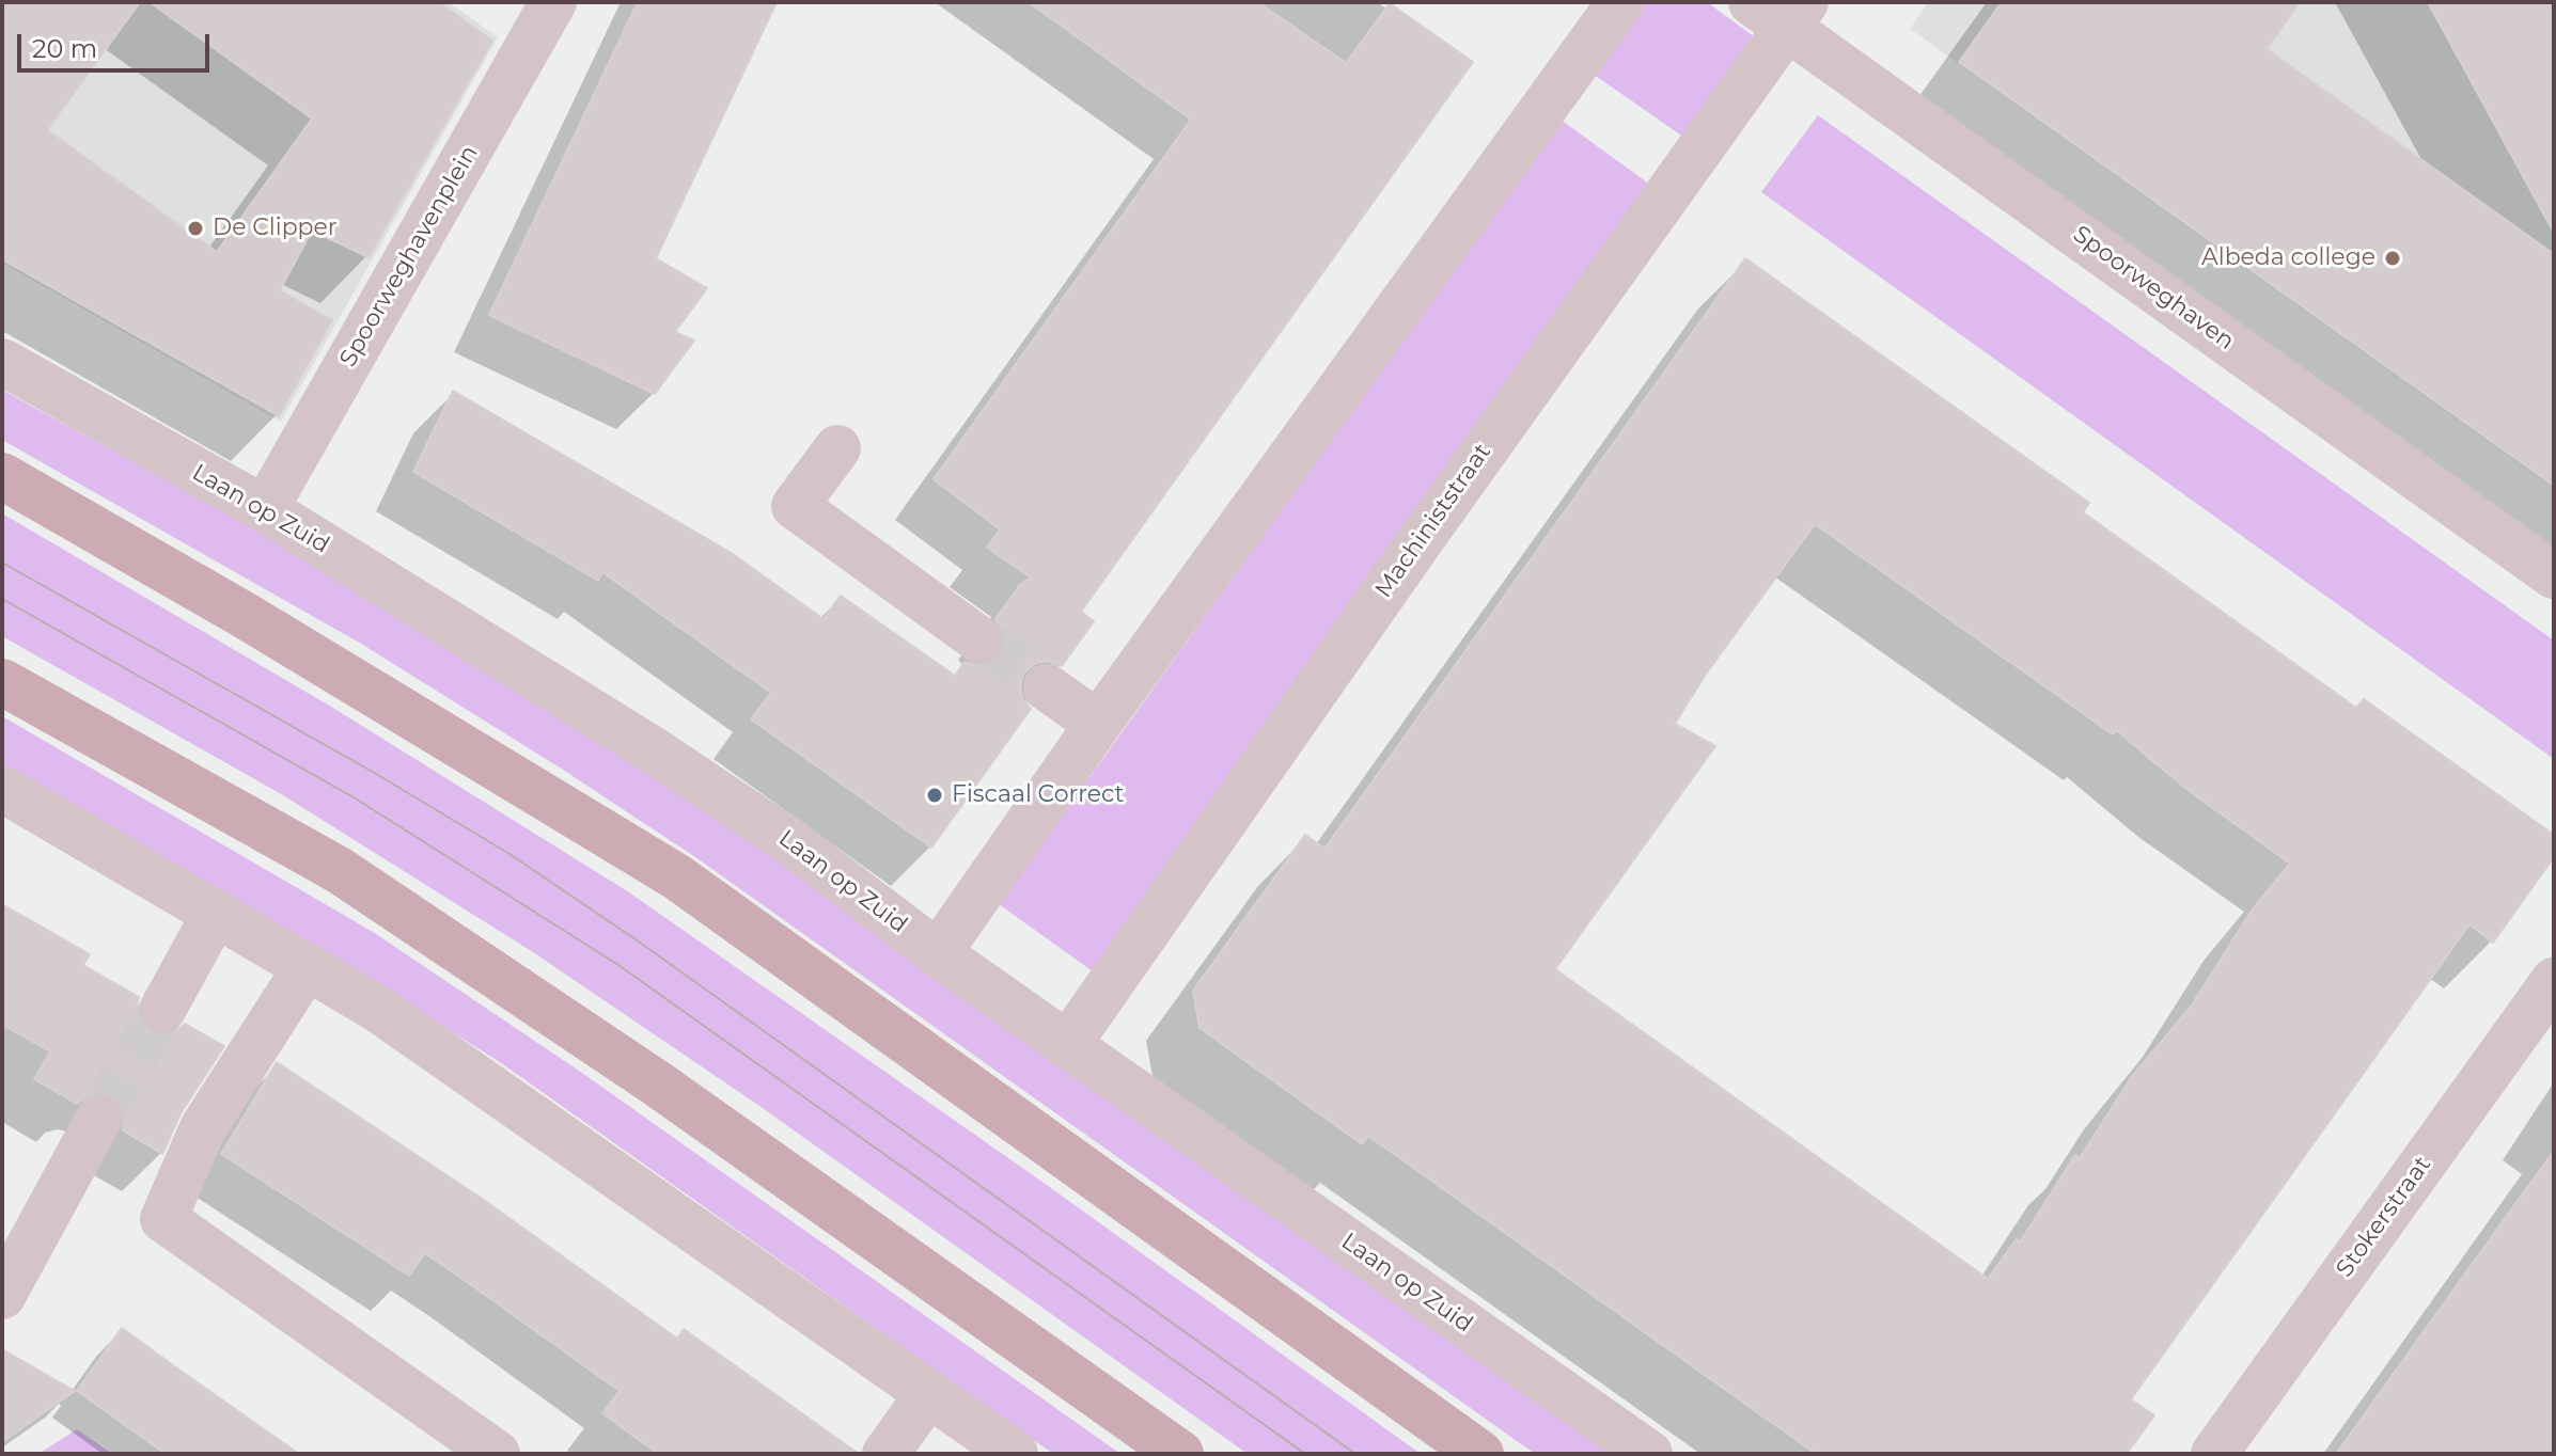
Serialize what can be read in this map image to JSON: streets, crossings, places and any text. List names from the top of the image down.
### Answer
{
  "streets": {
    "street": [
      "Spoorweghavenplein",
      "Spoorweghaven",
      "Laan op Zuid",
      "Machiniststraat",
      "Stokerstraat"
    ]
  },
  "crossings": [
    ["Spoorweghavenplein", "Laan op Zuid"],
    ["Spoorweghaven", "Machiniststraat"],
    ["Laan op Zuid", "Machiniststraat"]
  ],
  "places": ["De Clipper", "Albeda college", "Fiscaal Correct"],
  "scale_bar": "20 m"
}
